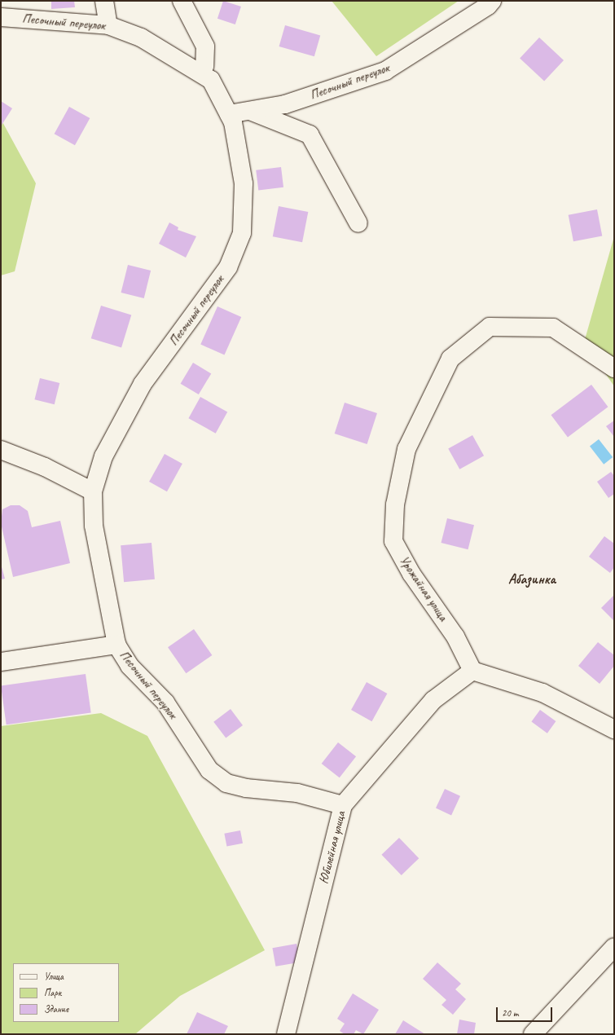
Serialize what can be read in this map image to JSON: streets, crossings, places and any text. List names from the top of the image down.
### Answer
{
  "streets": {
    "street": ["Песочный переулок", "Урожайная улица", "Юбилейная улица"]
  },
  "crossings": [
    ["Песочный переулок", "Юбилейная улица"],
    ["Урожайная улица", "Юбилейная улица"]
  ],
  "districts": ["Абазинка"],
  "legend": ["Улица", "Парк", "Здание"],
  "scale_bar": "20 m"
}
